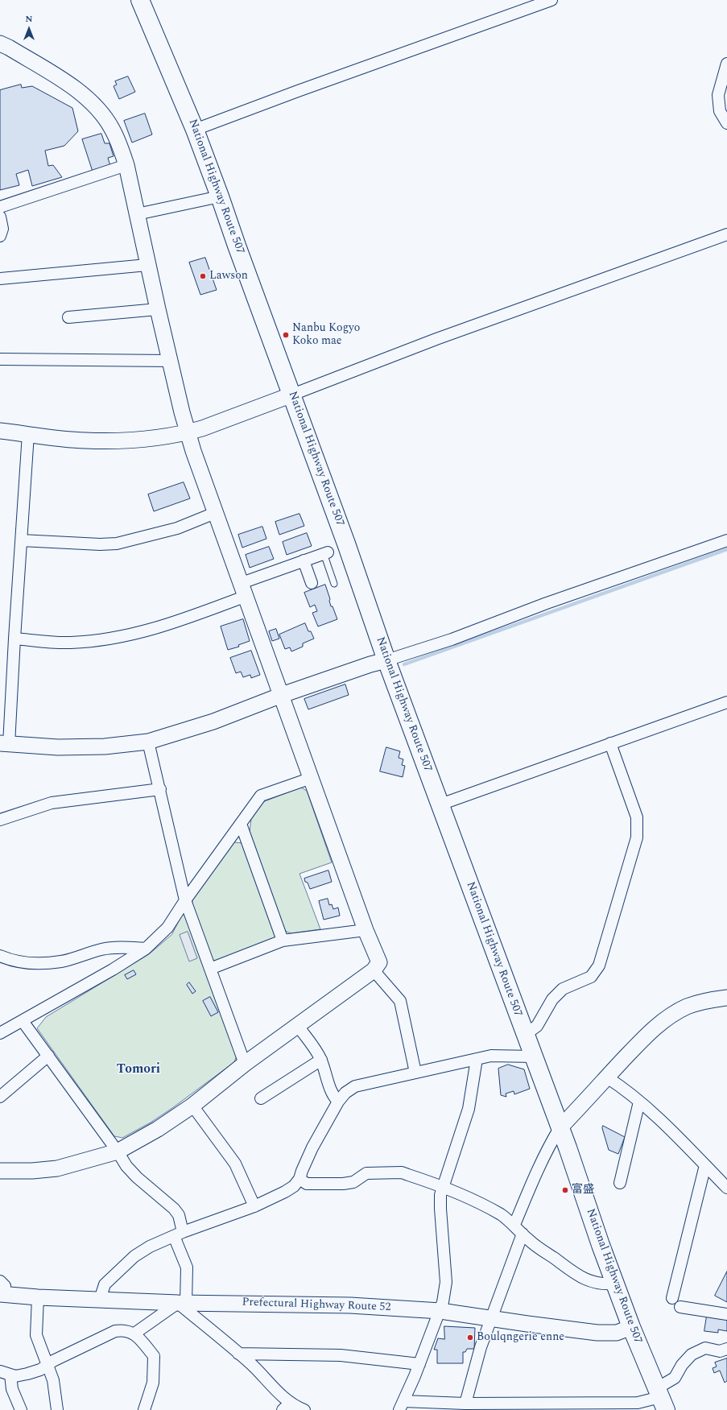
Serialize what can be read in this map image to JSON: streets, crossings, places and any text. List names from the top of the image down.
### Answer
{
  "streets": {
    "highway": ["National Highway Route 507"],
    "street": ["Prefectural Highway Route 52"]
  },
  "crossings": [
    ["National Highway Route 507", "Prefectural Highway Route 52"]
  ],
  "districts": ["Tomori"],
  "places": [
    "Lawson",
    "Nanbu Kogyo Koko mae",
    "富盛",
    "Boulqngerie enne"
  ],
  "north": "top"
}
